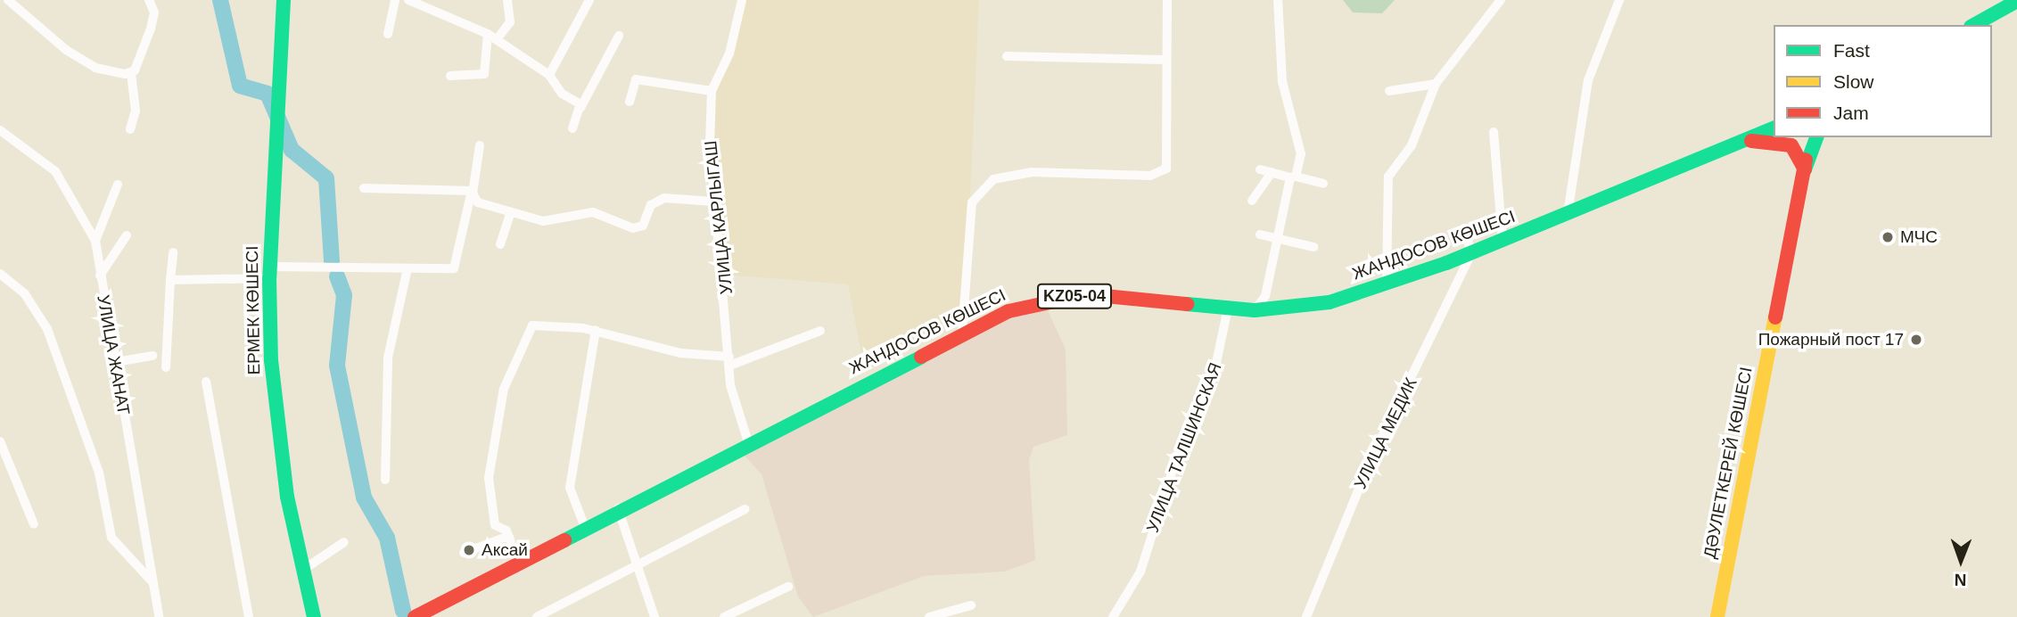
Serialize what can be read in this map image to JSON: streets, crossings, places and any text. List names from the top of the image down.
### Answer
{
  "streets": {
    "main road": [
      "ЖАНДОСОВ КӨШЕСІ",
      "KZ05-04",
      "ЕРМЕК КӨШЕСІ",
      "ДӘУЛЕТКЕРЕЙ КӨШЕСІ"
    ],
    "street": [
      "УЛИЦА КАРЛЫГАШ",
      "УЛИЦА ЖАНАТ",
      "УЛИЦА МЕДИК",
      "УЛИЦА ТАЛШИНСКАЯ"
    ]
  },
  "crossings": [
    ["УЛИЦА КАРЛЫГАШ", "ЖАНДОСОВ КӨШЕСІ"],
    ["ЖАНДОСОВ КӨШЕСІ", "УЛИЦА МЕДИК"],
    ["ЖАНДОСОВ КӨШЕСІ", "УЛИЦА ТАЛШИНСКАЯ"]
  ],
  "places": ["МЧС", "Пожарный пост 17", "Аксай"],
  "legend": ["Fast", "Slow", "Jam"],
  "north": "bottom"
}
